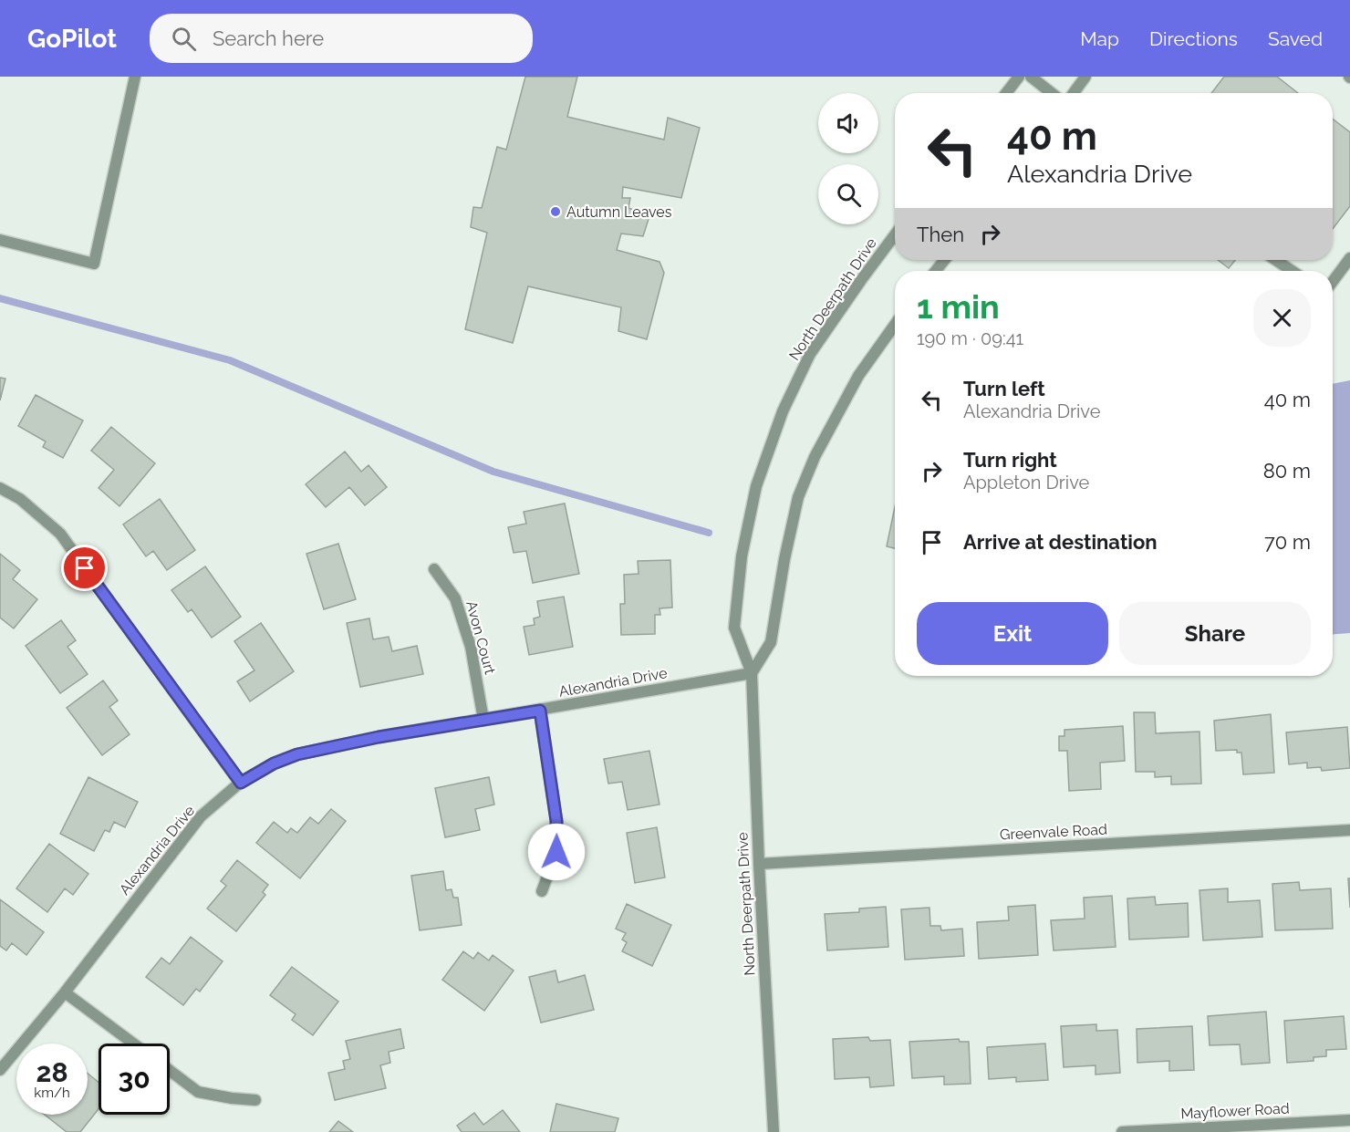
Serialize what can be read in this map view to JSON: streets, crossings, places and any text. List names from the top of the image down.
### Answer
{
  "streets": {
    "street": [
      "North Deerpath Drive",
      "Avon Court",
      "Alexandria Drive",
      "Greenvale Road",
      "Mayflower Road"
    ]
  },
  "crossings": [
    ["North Deerpath Drive", "Alexandria Drive"],
    ["North Deerpath Drive", "Greenvale Road"],
    ["Avon Court", "Alexandria Drive"]
  ],
  "places": ["Autumn Leaves"],
  "page": {
    "header": "GoPilot",
    "search": "Search here",
    "nav": ["Map", "Directions", "Saved"],
    "turn": ["40 m", "Alexandria Drive"],
    "then": "Then",
    "heading": ["1 min", "190 m · 09:41"],
    "list": [
      {
        "name": "Turn left",
        "note": "Alexandria Drive",
        "value": "40 m"
      },
      {
        "name": "Turn right",
        "note": "Appleton Drive",
        "value": "80 m"
      },
      {
        "name": "Arrive at destination",
        "value": "70 m"
      }
    ],
    "buttons": ["Exit", "Share"],
    "speed": "28 km/h",
    "limit": "30"
  }
}
